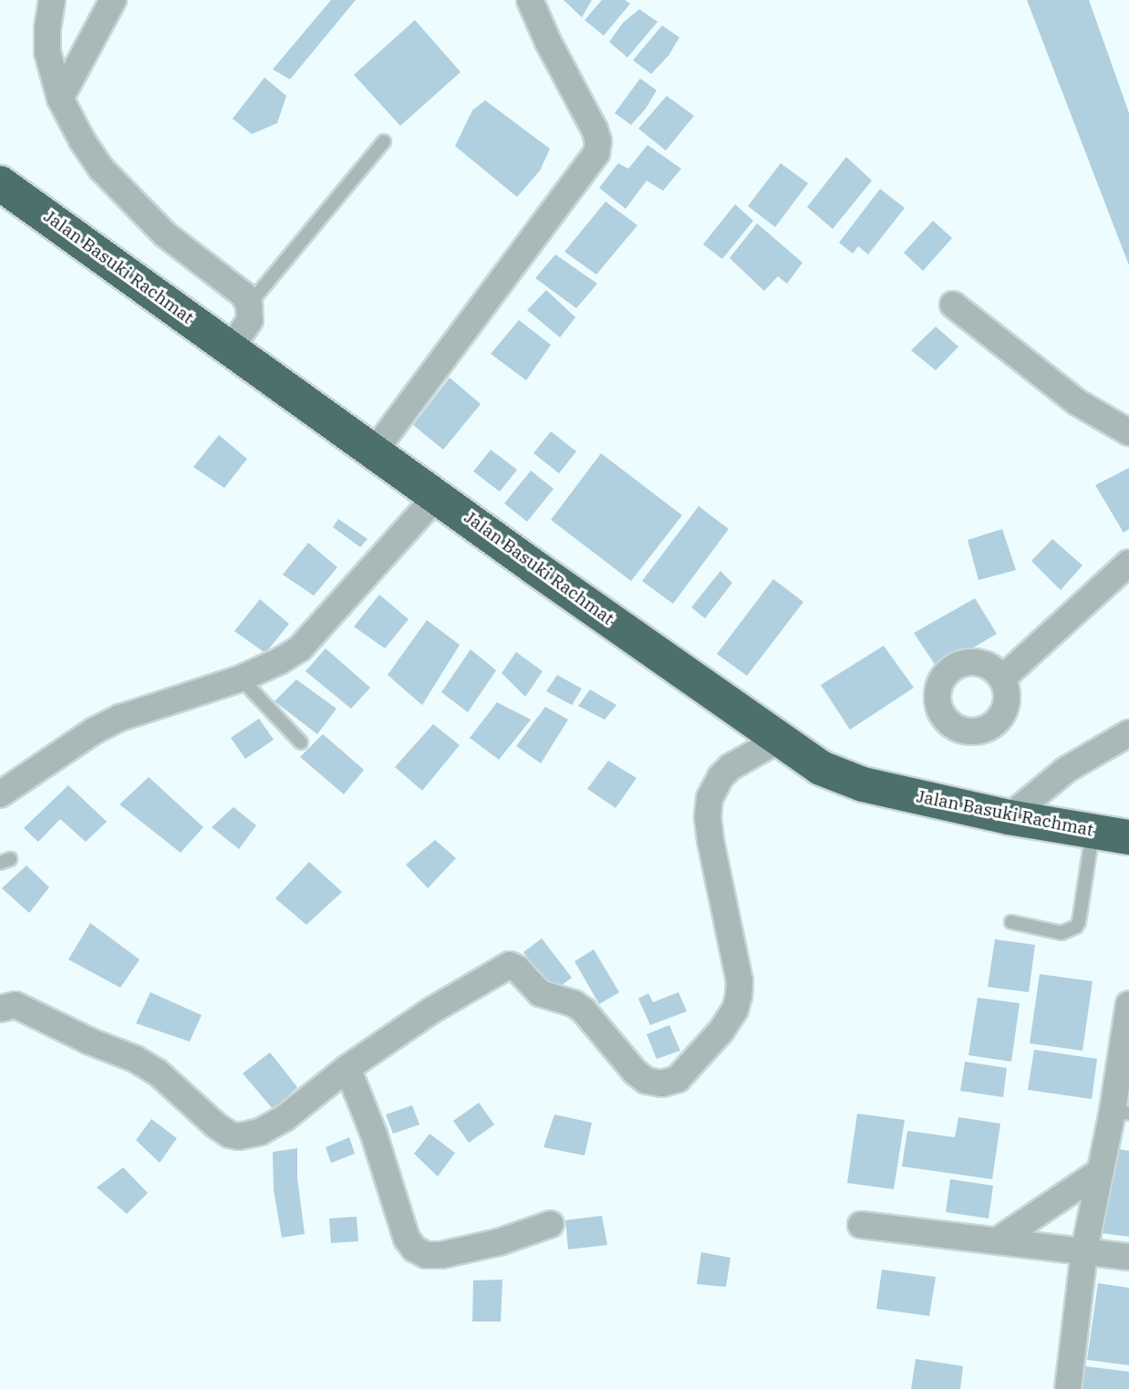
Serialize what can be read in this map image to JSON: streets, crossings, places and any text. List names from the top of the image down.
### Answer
{
  "streets": {
    "highway": ["Jalan Basuki Rachmat"]
  }
}
